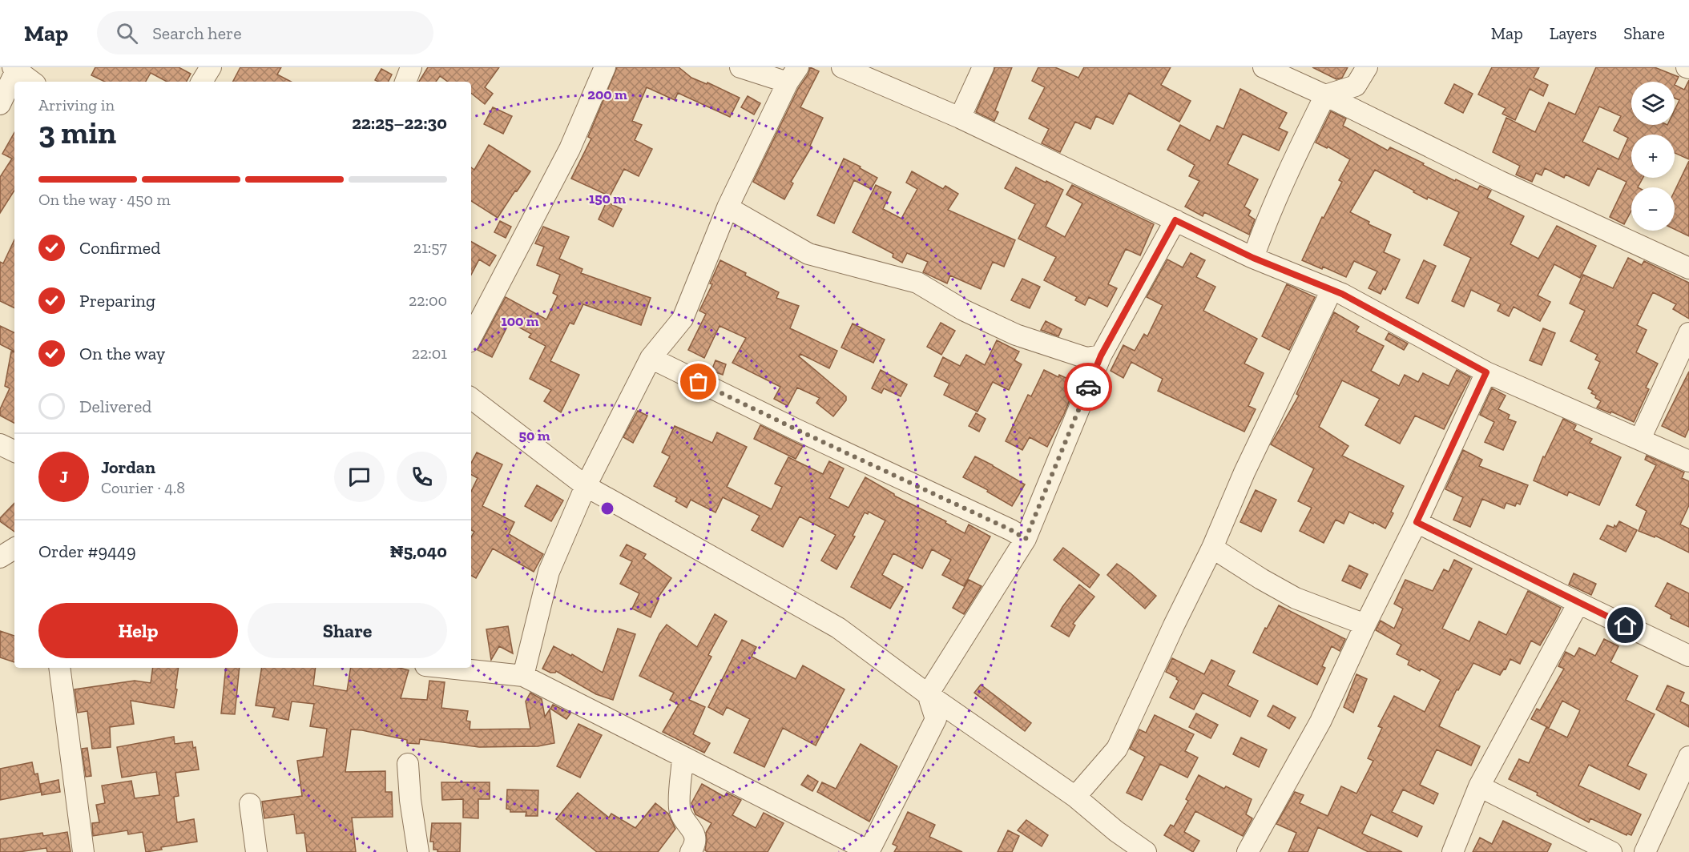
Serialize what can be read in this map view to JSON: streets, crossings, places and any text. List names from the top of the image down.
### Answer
{
  "page": {
    "header": "Map",
    "search": "Search here",
    "nav": ["Map", "Layers", "Share"],
    "map_buttons": ["+", "−"],
    "heading": ["3 min", "Arriving in", "22:25–22:30"],
    "panel": [
      "Jordan",
      "Courier · 4.8",
      "Order #9449",
      "₦5,040"
    ],
    "bar": "On the way · 450 m",
    "list": [
      ["Confirmed", "21:57"],
      ["Preparing", "22:00"],
      ["On the way", "22:01"],
      "Delivered"
    ],
    "round": "J",
    "buttons": ["Help", "Share"]
  },
  "rings": [
    "200 m",
    "150 m",
    "100 m",
    "50 m"
  ]
}
